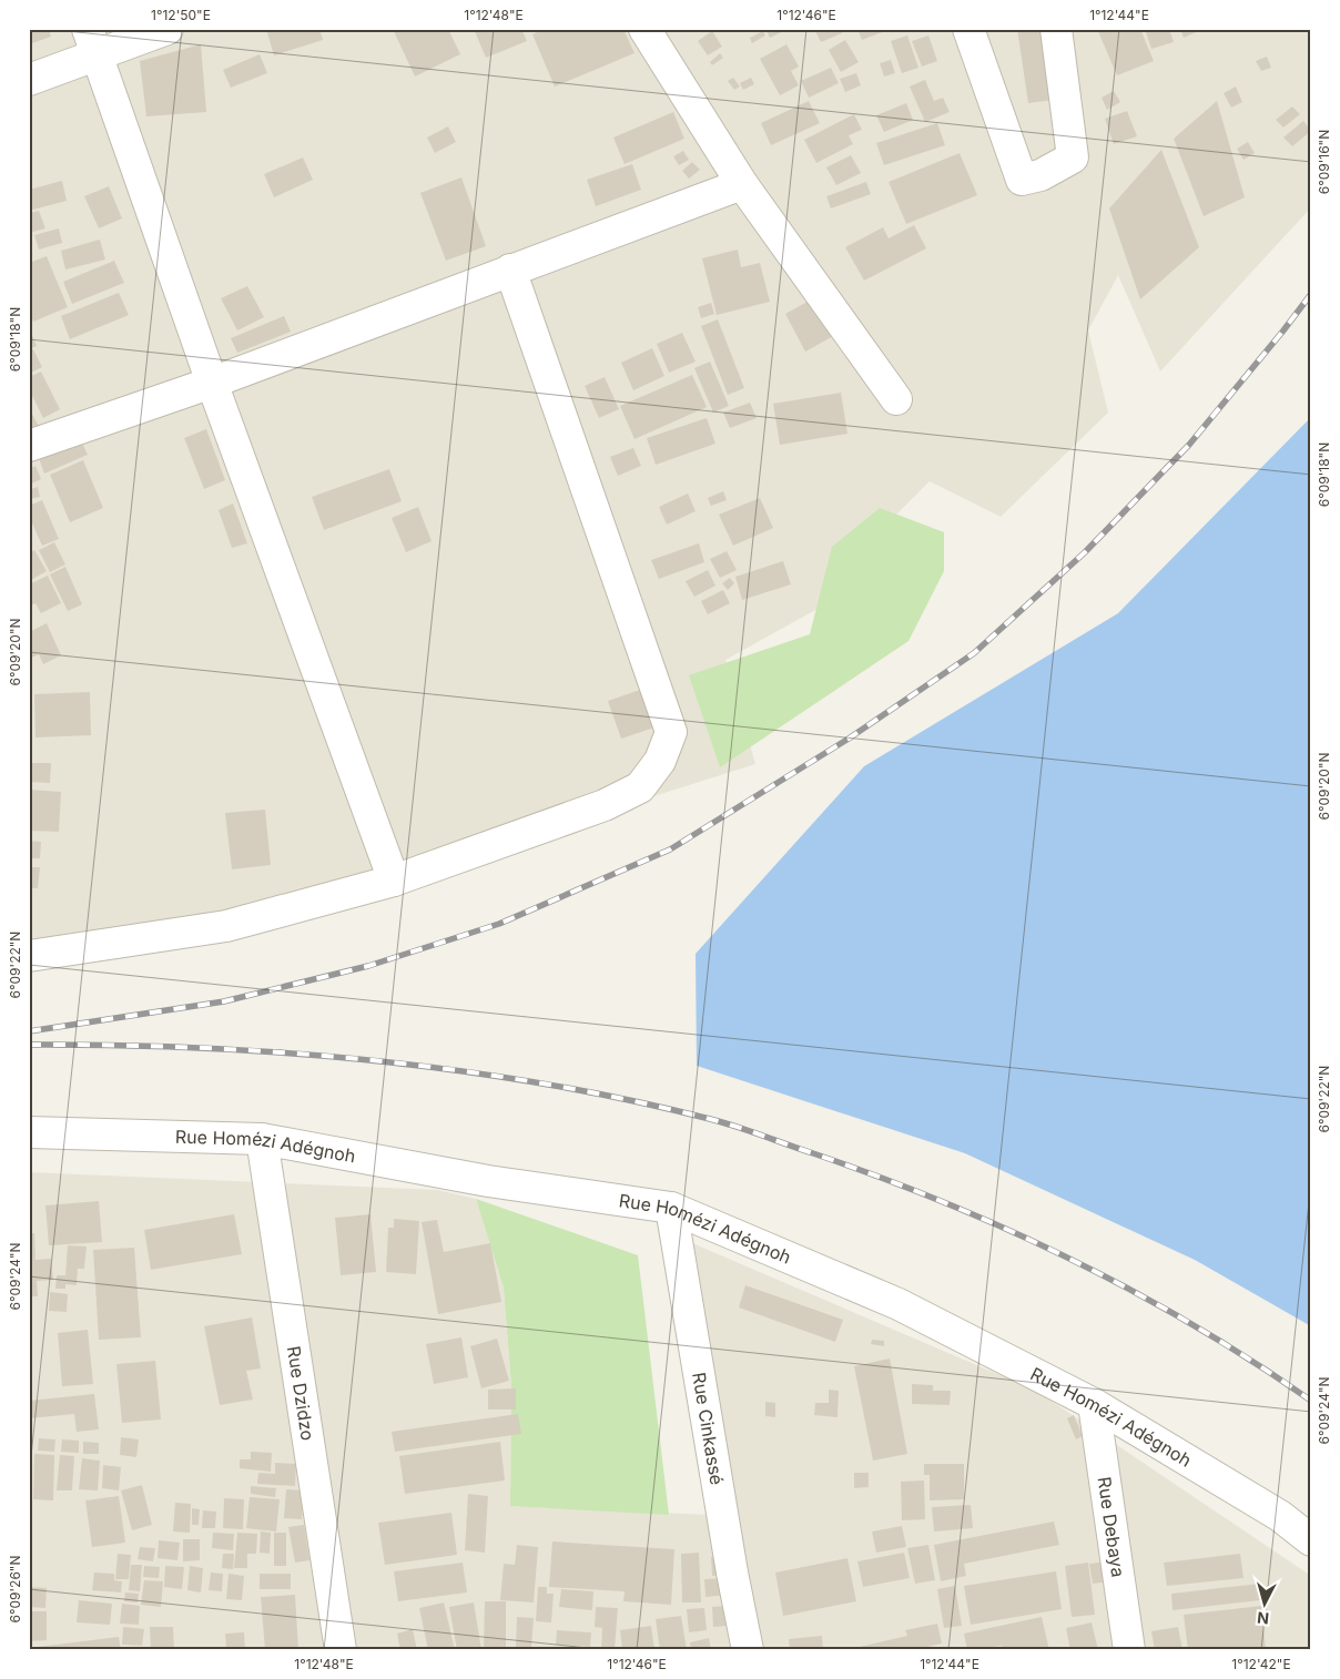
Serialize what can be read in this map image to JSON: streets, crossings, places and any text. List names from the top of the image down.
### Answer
{
  "streets": {
    "street": [
      "Rue Homézi Adégnoh",
      "Rue Dzidzo",
      "Rue Cinkassé",
      "Rue Debaya"
    ]
  },
  "crossings": [
    ["Rue Homézi Adégnoh", "Rue Dzidzo"],
    ["Rue Homézi Adégnoh", "Rue Cinkassé"],
    ["Rue Homézi Adégnoh", "Rue Debaya"]
  ],
  "north": "bottom",
  "coordinates": [
    "1°12'50\"E",
    "1°12'48\"E",
    "1°12'46\"E",
    "1°12'44\"E",
    "6°09'16\"N",
    "6°09'18\"N",
    "6°09'20\"N",
    "6°09'22\"N",
    "6°09'24\"N",
    "6°09'26\"N",
    "1°12'42\"E"
  ]
}
